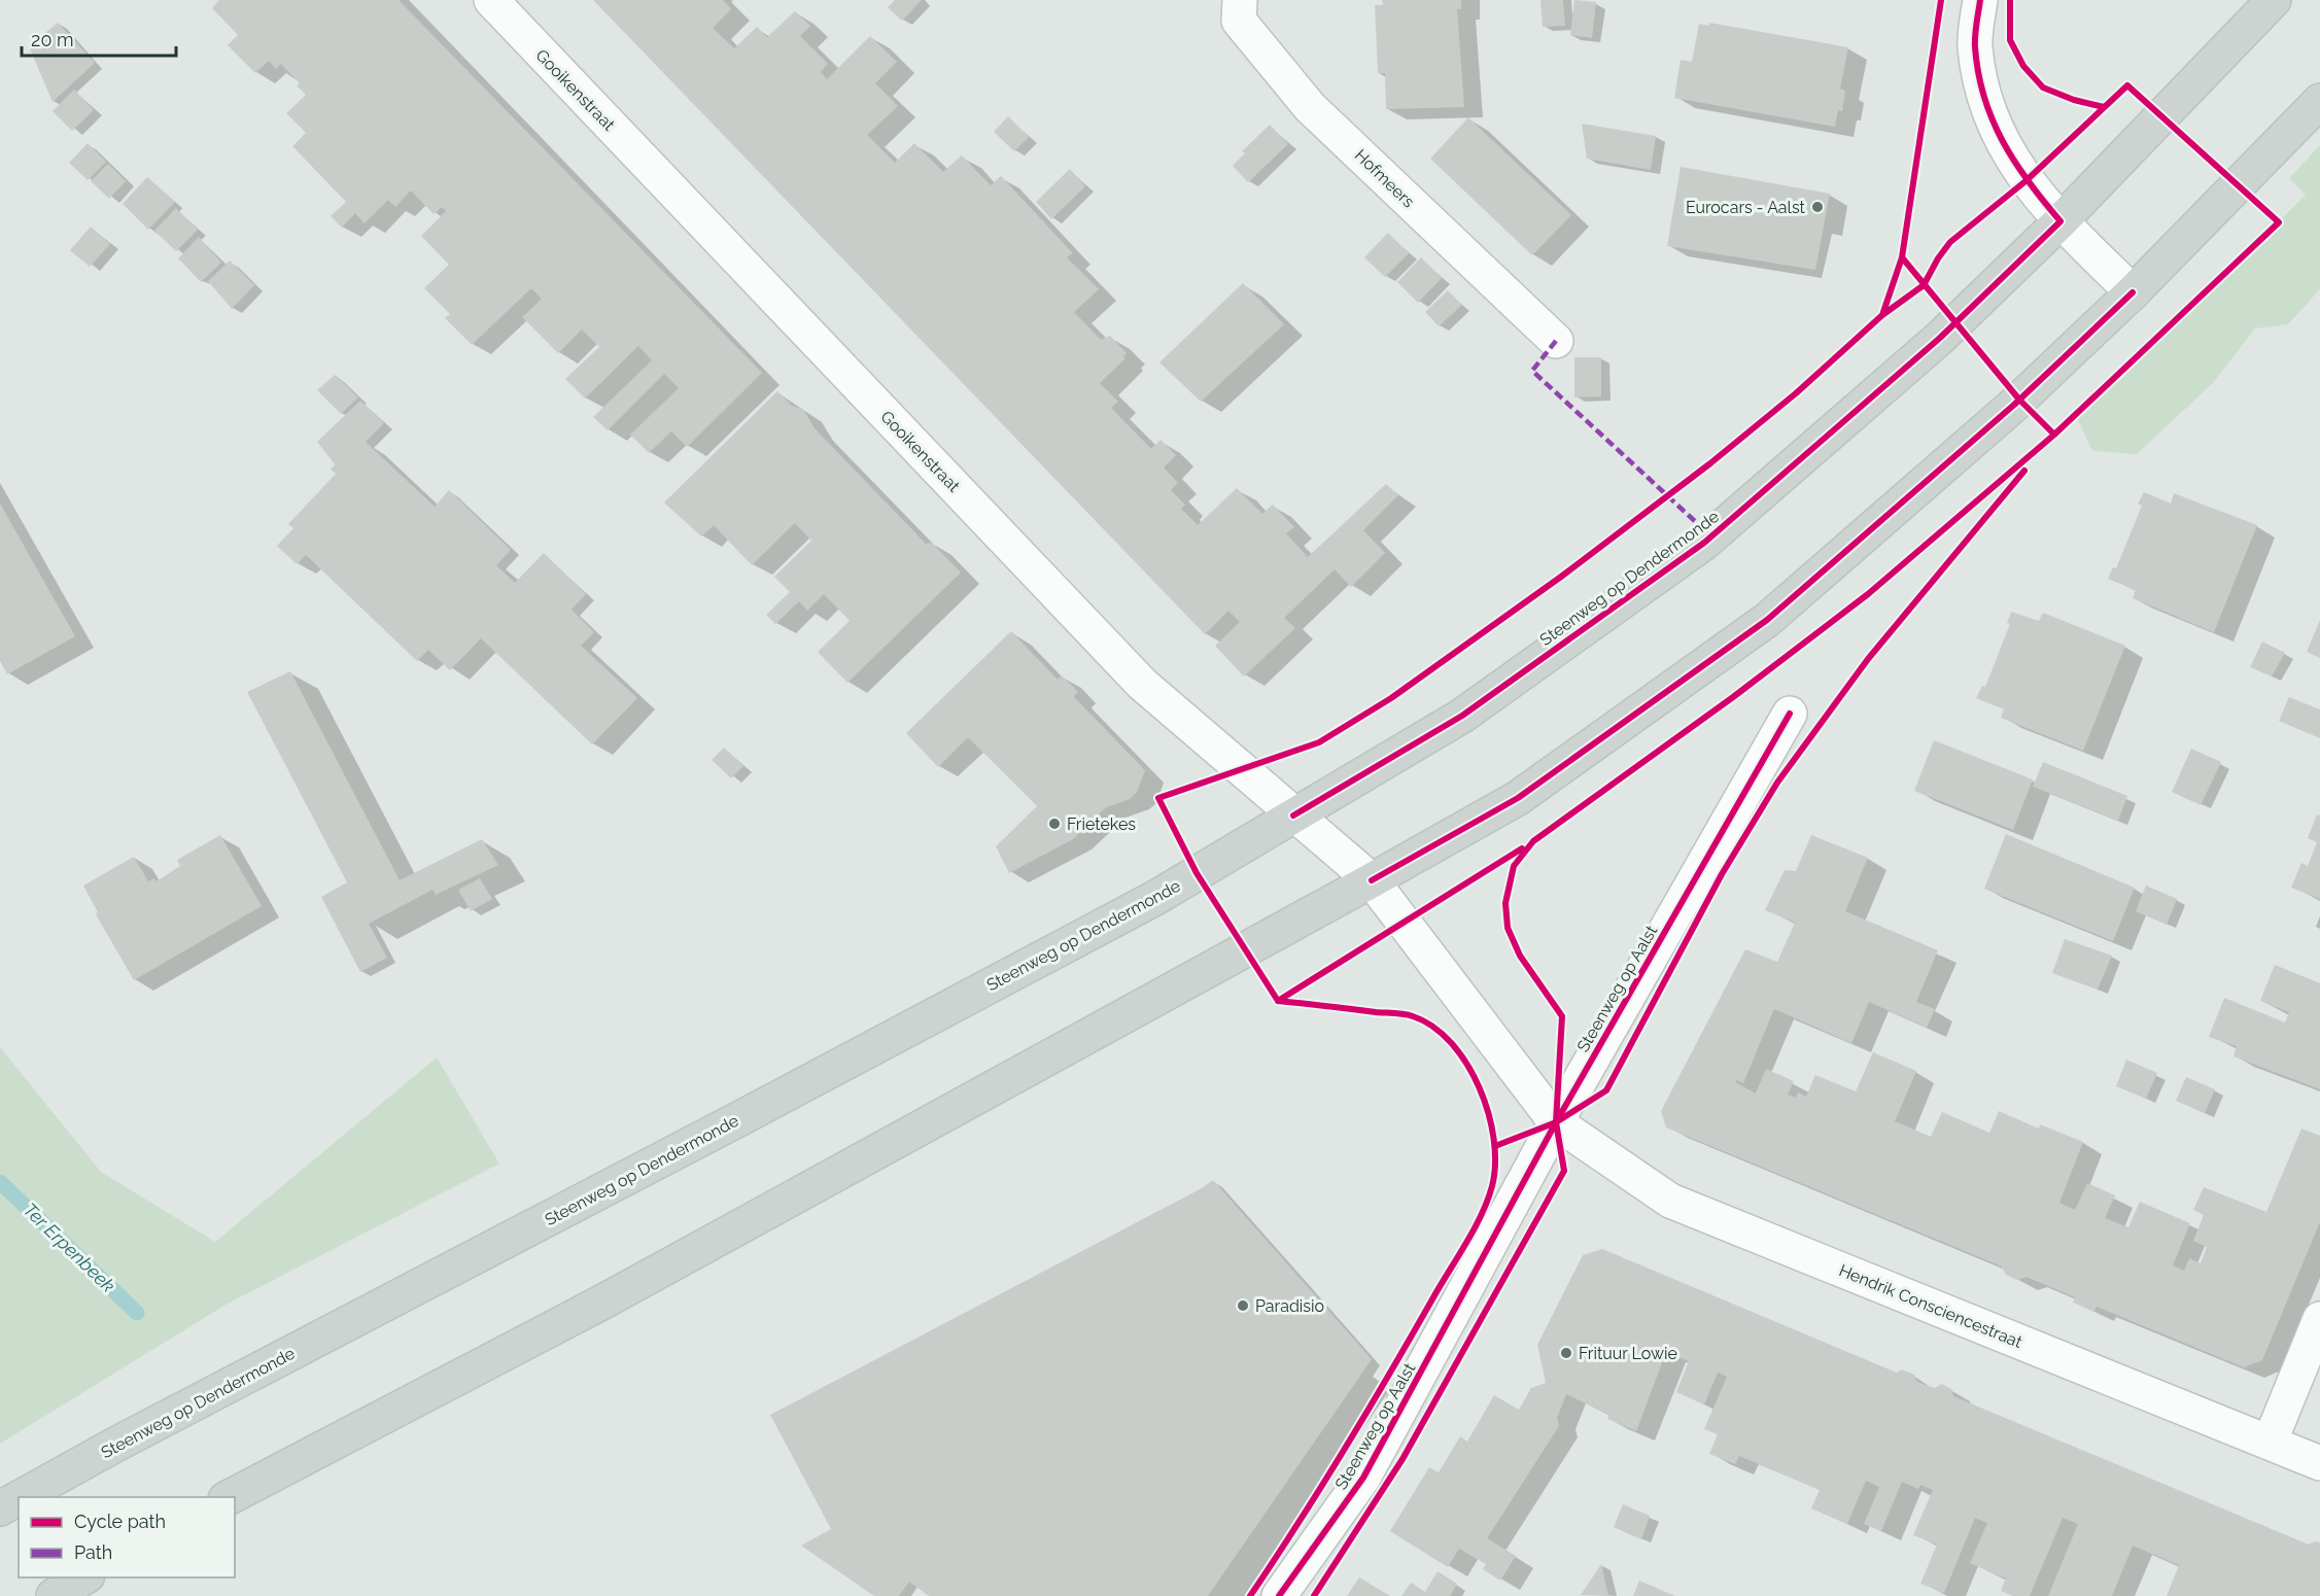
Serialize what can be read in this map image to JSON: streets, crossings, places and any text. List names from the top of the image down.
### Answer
{
  "streets": {
    "main road": ["Steenweg op Dendermonde"],
    "street": [
      "Gooikenstraat",
      "Hofmeers",
      "Steenweg op Aalst",
      "Hendrik Consciencestraat"
    ]
  },
  "crossings": [
    ["Gooikenstraat", "Steenweg op Dendermonde"],
    ["Steenweg op Aalst", "Hendrik Consciencestraat"]
  ],
  "water": ["Ter Erpenbeek"],
  "places": [
    "Eurocars - Aalst",
    "Frietekes",
    "Paradisio",
    "Frituur Lowie"
  ],
  "legend": ["Cycle path", "Path"],
  "scale_bar": "20 m"
}
